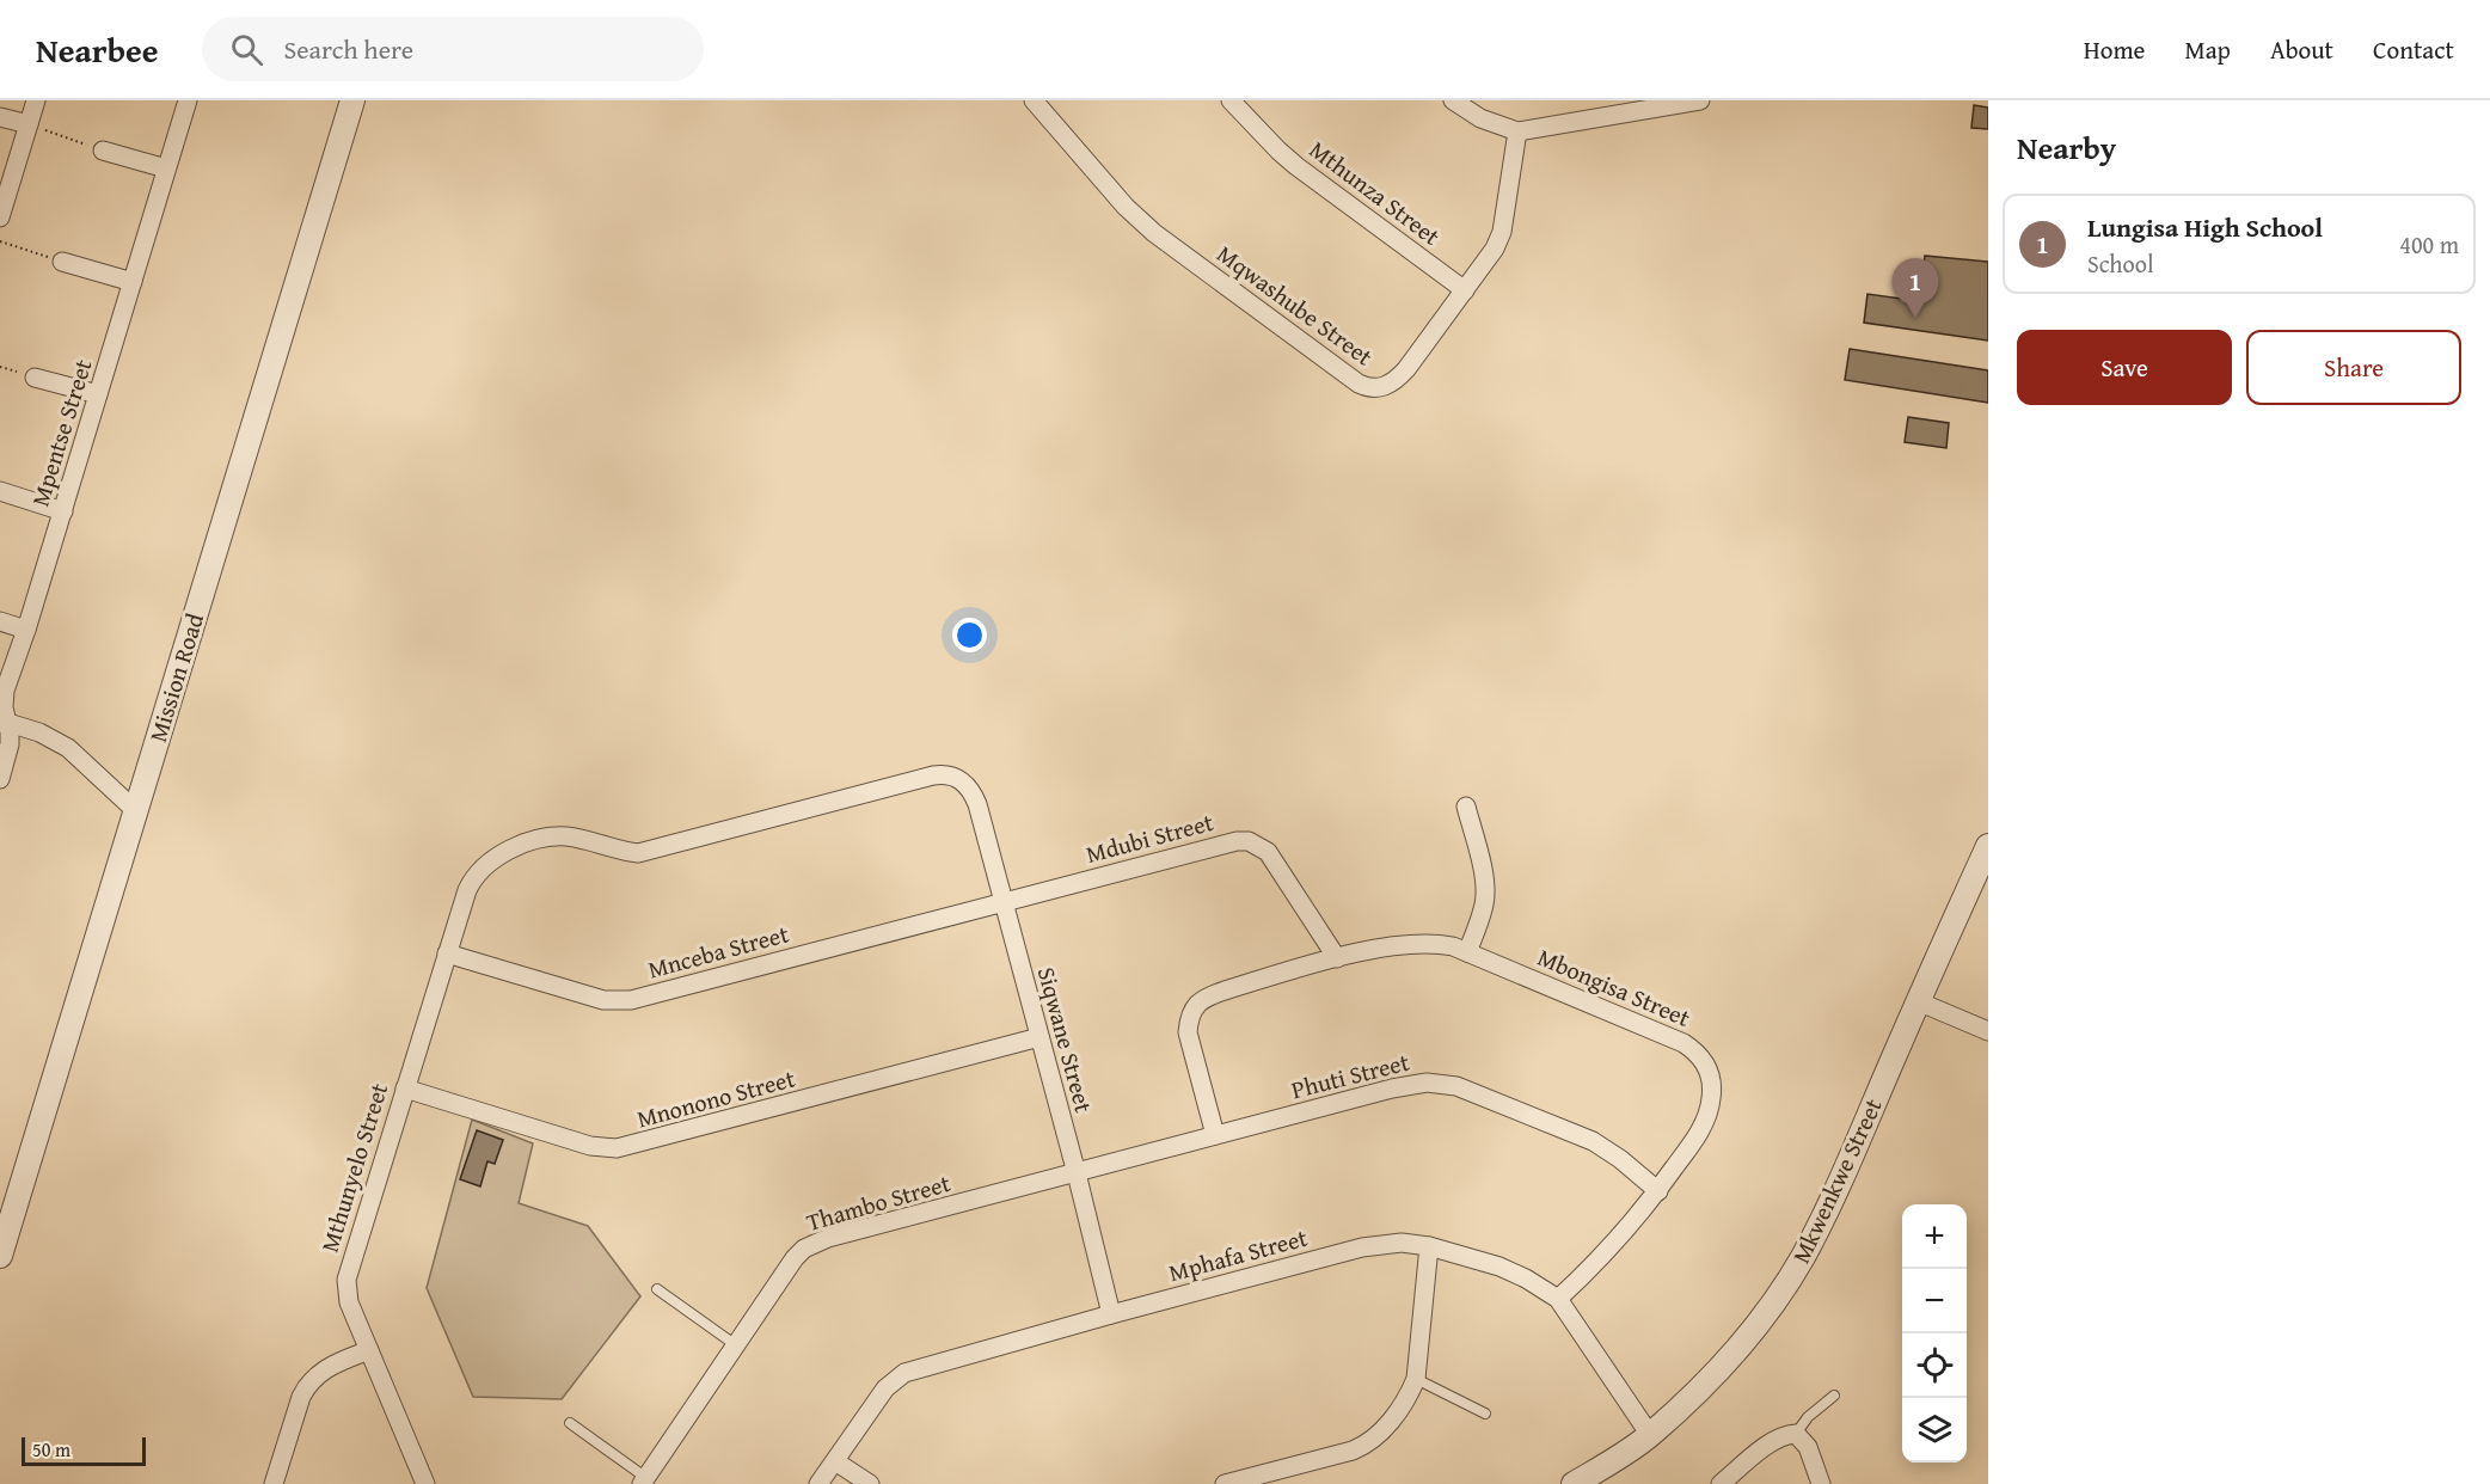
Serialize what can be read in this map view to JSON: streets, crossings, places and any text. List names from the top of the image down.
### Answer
{
  "streets": {
    "street": [
      "Mthunza Street",
      "Mqwashube Street",
      "Mpentse Street",
      "Mission Road",
      "Mdubi Street",
      "Mnceba Street",
      "Mbongisa Street",
      "Siqwane Street",
      "Phuti Street",
      "Mnonono Street",
      "Mthunyelo Street",
      "Mkwenkwe Street",
      "Thambo Street",
      "Mphafa Street"
    ]
  },
  "crossings": [
    ["Mthunza Street", "Mqwashube Street"],
    ["Mdubi Street", "Mnceba Street"],
    ["Mdubi Street", "Mbongisa Street"],
    ["Mdubi Street", "Siqwane Street"],
    ["Mnceba Street", "Siqwane Street"],
    ["Mnceba Street", "Mthunyelo Street"],
    ["Mbongisa Street", "Phuti Street"],
    ["Mbongisa Street", "Mphafa Street"],
    ["Siqwane Street", "Phuti Street"],
    ["Siqwane Street", "Mnonono Street"],
    ["Siqwane Street", "Mthunyelo Street"],
    ["Siqwane Street", "Thambo Street"],
    ["Siqwane Street", "Mphafa Street"],
    ["Phuti Street", "Thambo Street"],
    ["Mnonono Street", "Mthunyelo Street"],
    ["Mkwenkwe Street", "Mphafa Street"]
  ],
  "scale_bar": "50 m",
  "page": {
    "header": "Nearbee",
    "search": "Search here",
    "nav": [
      "Home",
      "Map",
      "About",
      "Contact"
    ],
    "heading": "Nearby",
    "list": [
      {
        "mark": "1",
        "name": "Lungisa High School",
        "note": "School",
        "value": "400 m"
      }
    ],
    "pins": "1",
    "buttons": ["Save", "Share"],
    "map_buttons": ["+", "−"],
    "scale": "50 m"
  }
}
